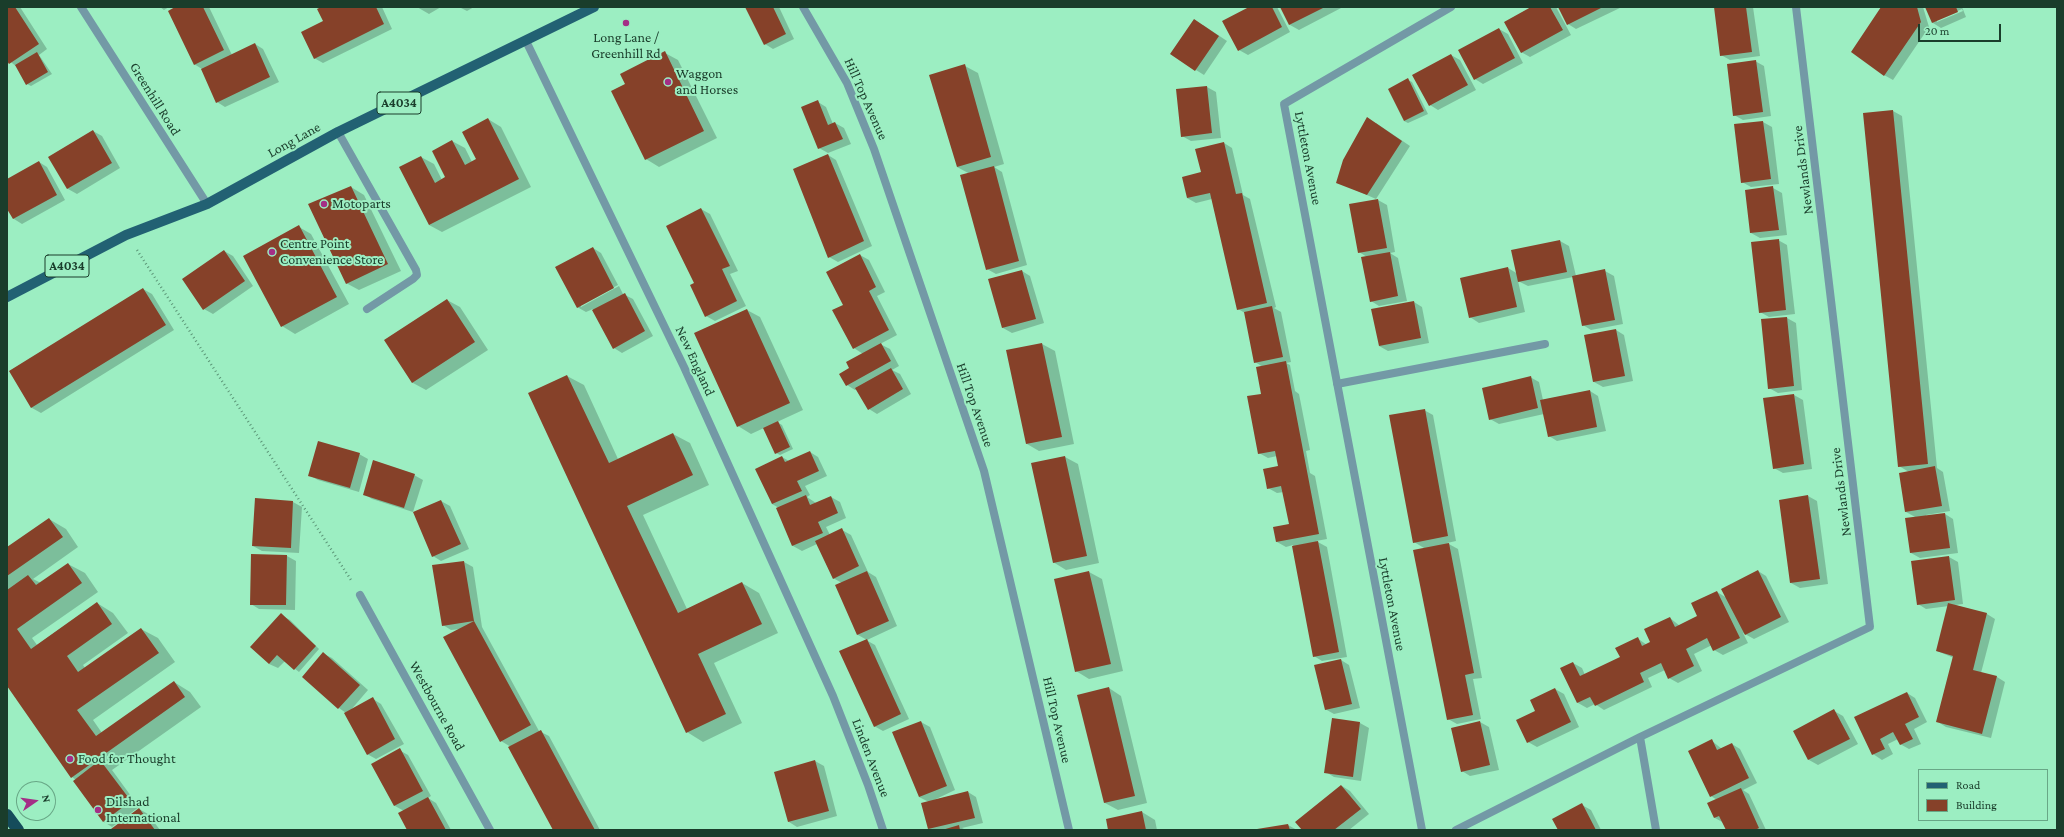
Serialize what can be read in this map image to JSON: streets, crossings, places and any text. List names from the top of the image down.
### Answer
{
  "streets": {
    "main road": ["A4034", "Long Lane"],
    "street": [
      "Greenhill Road",
      "Hill Top Avenue",
      "Lyttleton Avenue",
      "Newlands Drive",
      "New England",
      "Westbourne Road",
      "Linden Avenue"
    ]
  },
  "crossings": [
    ["Greenhill Road", "Long Lane"],
    ["Long Lane", "New England"],
    ["New England", "Linden Avenue"]
  ],
  "places": [
    "Long Lane / Greenhill Rd",
    "Waggon and Horses",
    "Motoparts",
    "Centre Point Convenience Store",
    "Food for Thought",
    "Dilshad International"
  ],
  "legend": ["Road", "Building"],
  "scale_bar": "20 m",
  "north": "right"
}
